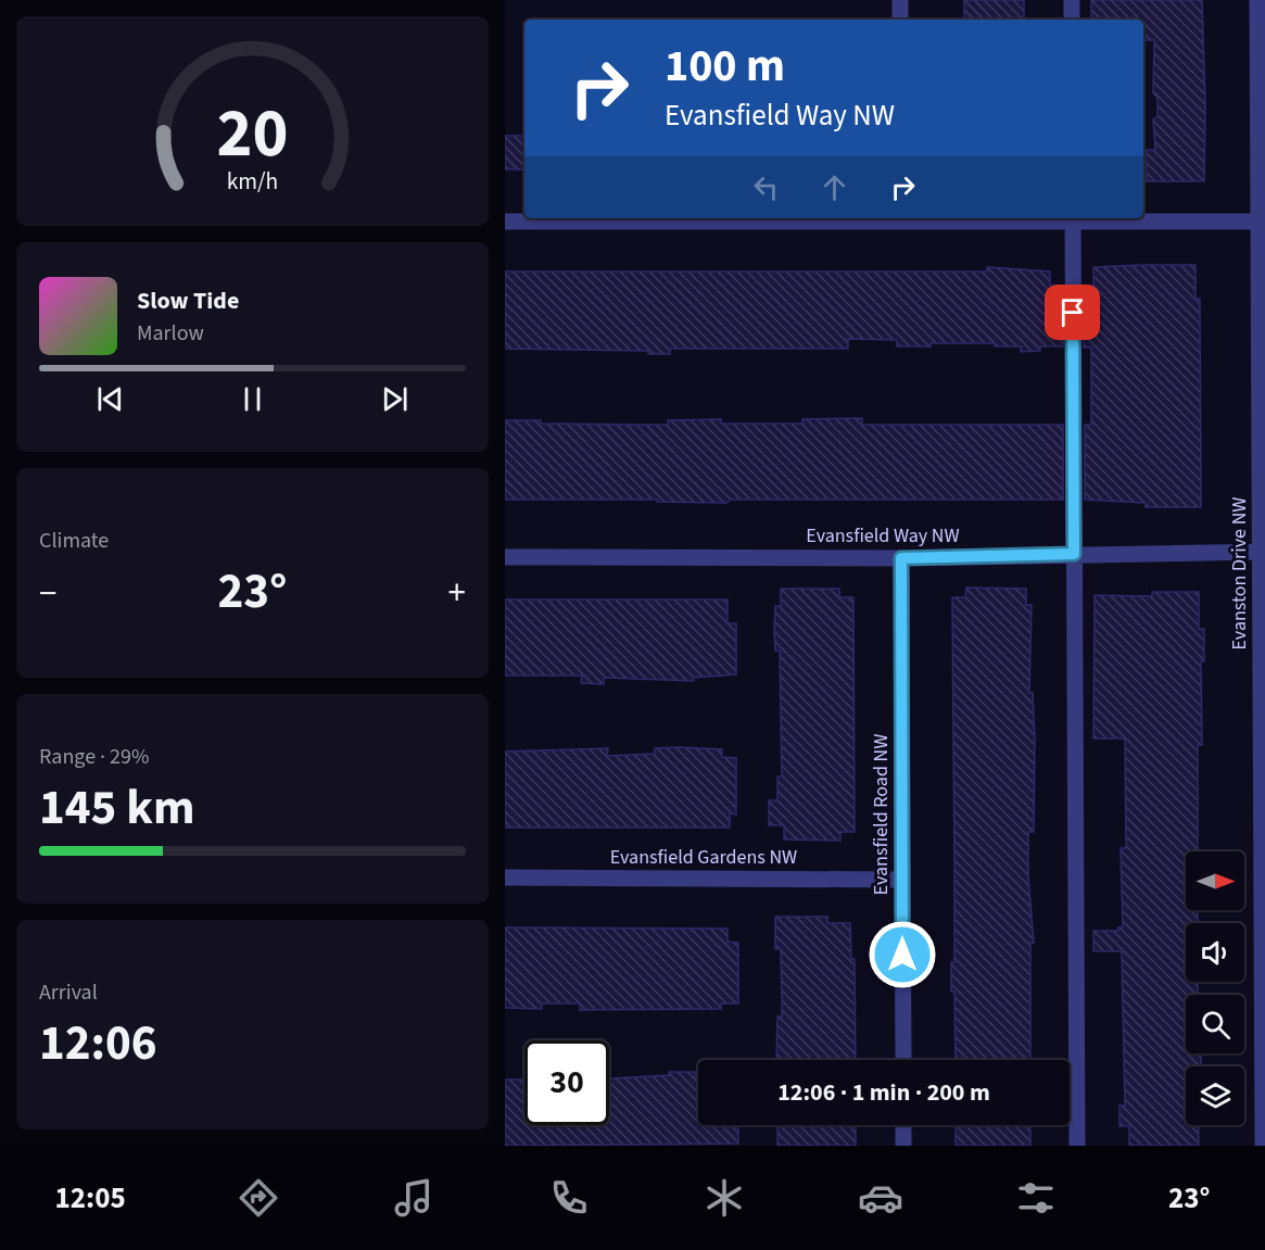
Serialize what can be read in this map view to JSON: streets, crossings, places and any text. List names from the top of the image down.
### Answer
{
  "streets": {
    "street": [
      "Evansfield Way NW",
      "Evanston Drive NW",
      "Evansfield Road NW",
      "Evansfield Gardens NW"
    ]
  },
  "crossings": [
    ["Evansfield Way NW", "Evanston Drive NW"],
    ["Evansfield Way NW", "Evansfield Road NW"],
    ["Evansfield Road NW", "Evansfield Gardens NW"]
  ],
  "north": "right",
  "page": {
    "turn": ["100 m", "Evansfield Way NW"],
    "song": ["Slow Tide", "Marlow"],
    "tile": [
      "Climate",
      ["Range · 29%", "145 km"],
      ["Arrival", "12:06"]
    ],
    "heat": ["−", "23°", "+"],
    "limit": "30",
    "trip": "12:06 · 1 min · 200 m",
    "tabs": ["12:05", "23°"],
    "gauge": ["20", "km/h"]
  }
}
